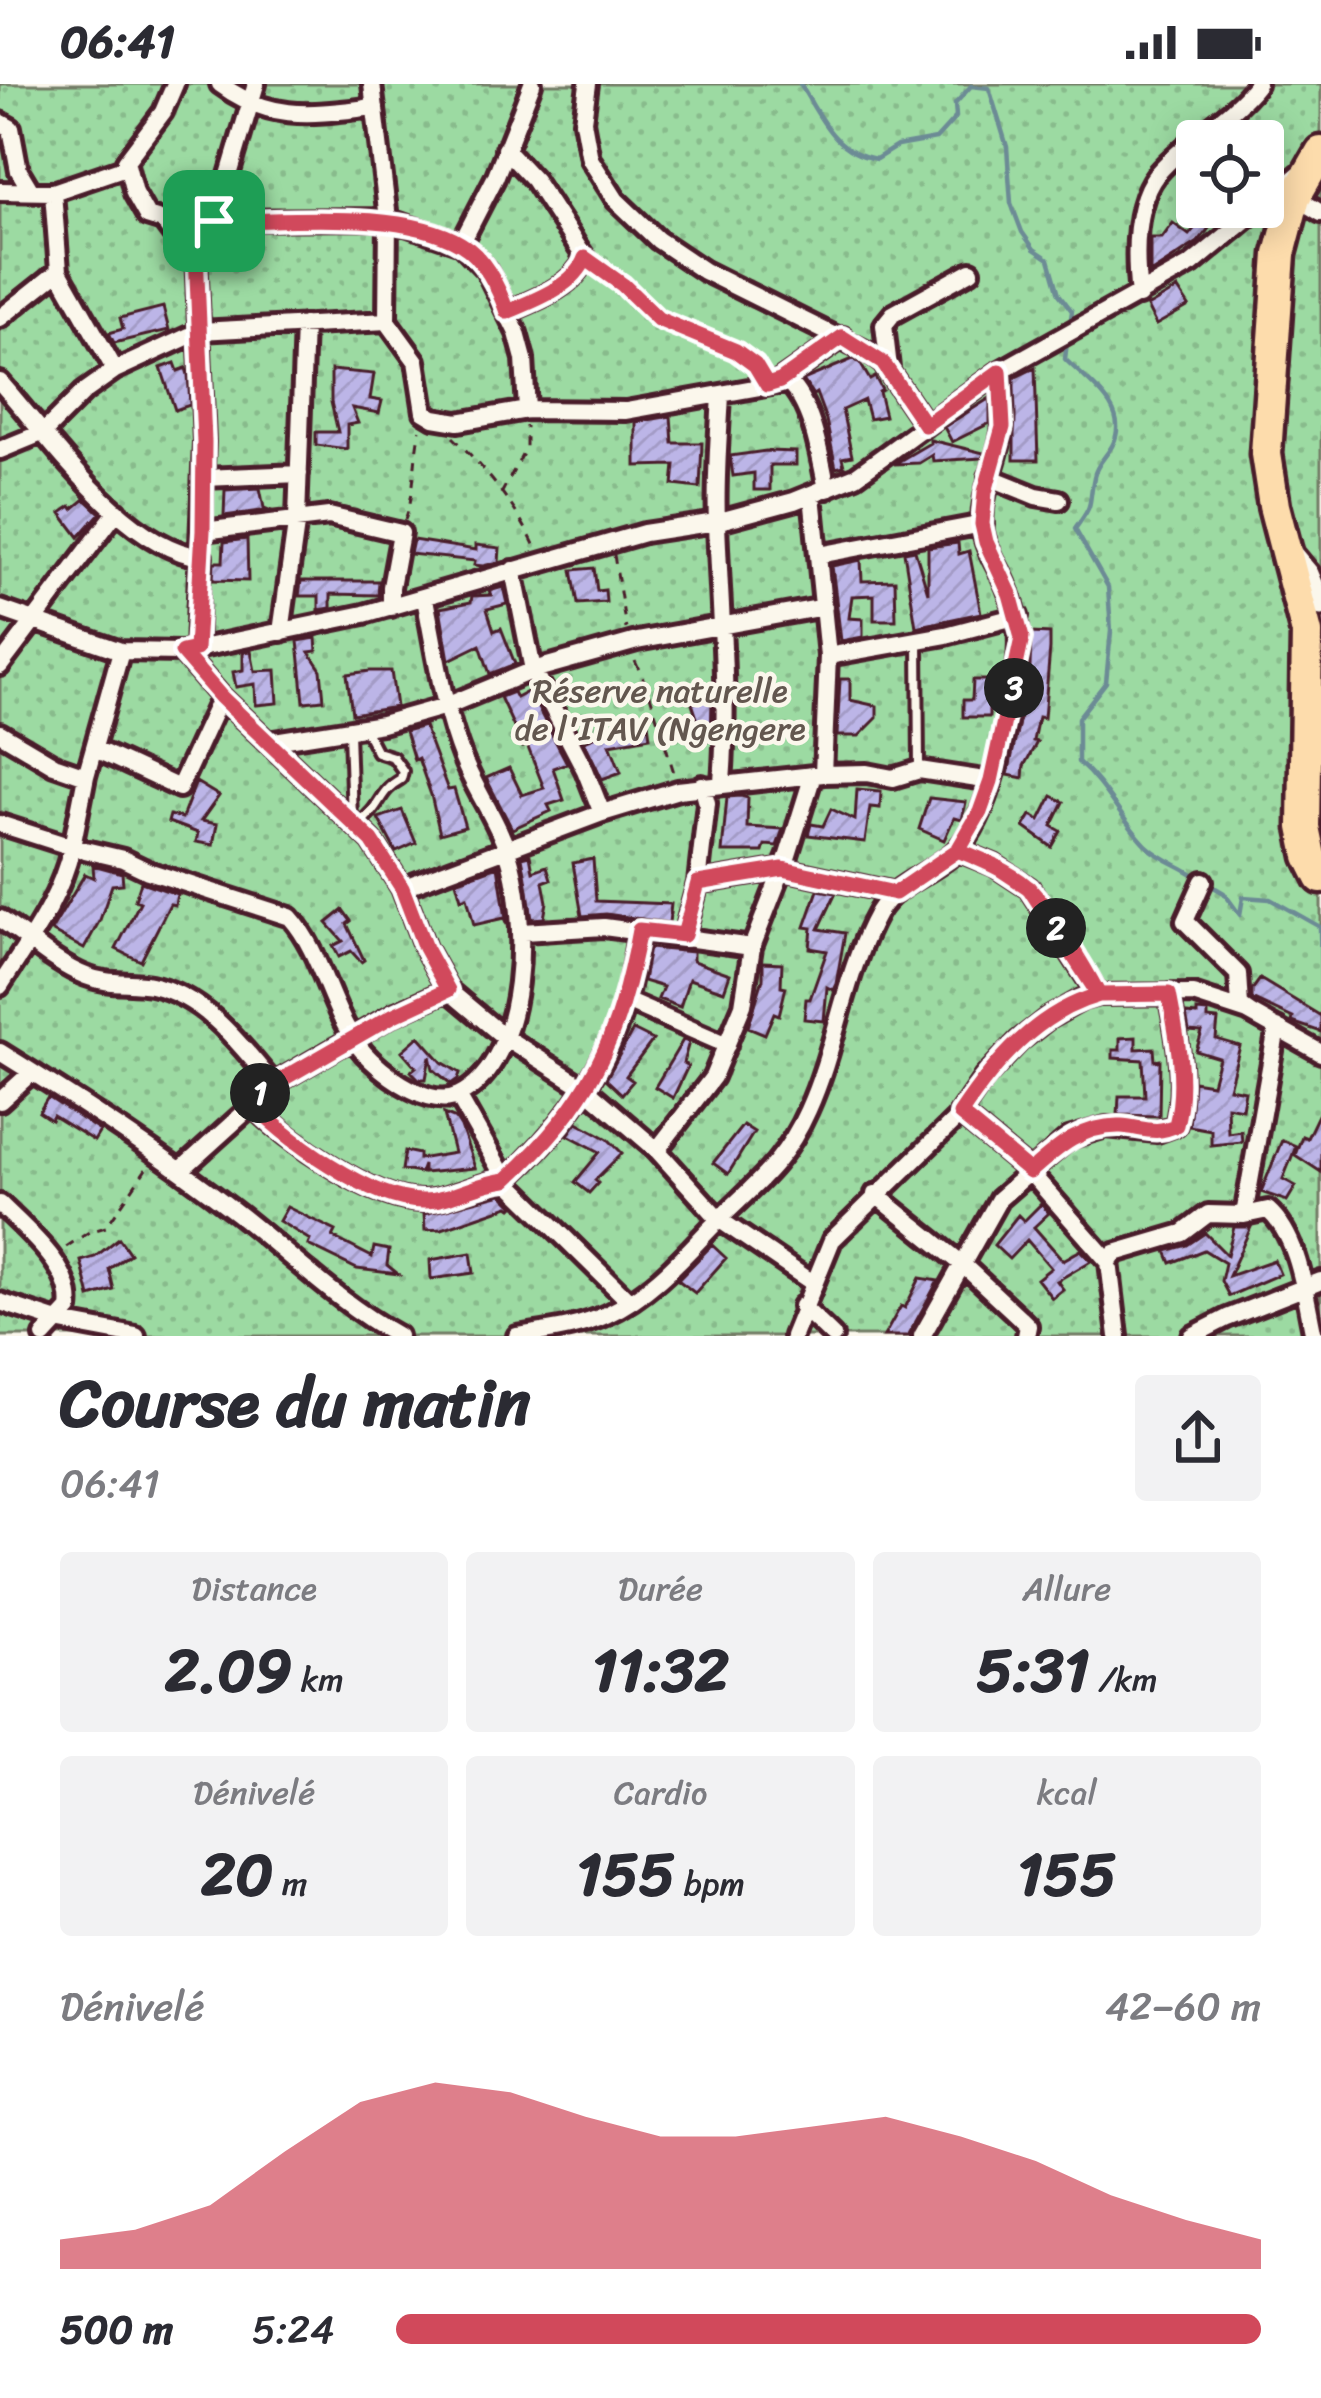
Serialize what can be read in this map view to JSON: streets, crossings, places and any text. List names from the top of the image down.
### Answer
{
  "parks": ["Réserve naturelle de l'ITAV (Ngengere"],
  "page": {
    "status": "06:41",
    "pins": ["3", "2", "1"],
    "heading": ["Course du matin", "06:41"],
    "stats": [
      ["Distance", "2.09 km"],
      ["Durée", "11:32"],
      ["Allure", "5:31 /km"],
      ["Dénivelé", "20 m"],
      ["Cardio", "155 bpm"],
      ["kcal", "155"]
    ],
    "chart": ["Dénivelé", "42–60 m"],
    "list": [
      {
        "name": "500 m",
        "note": "5:24"
      }
    ]
  }
}
